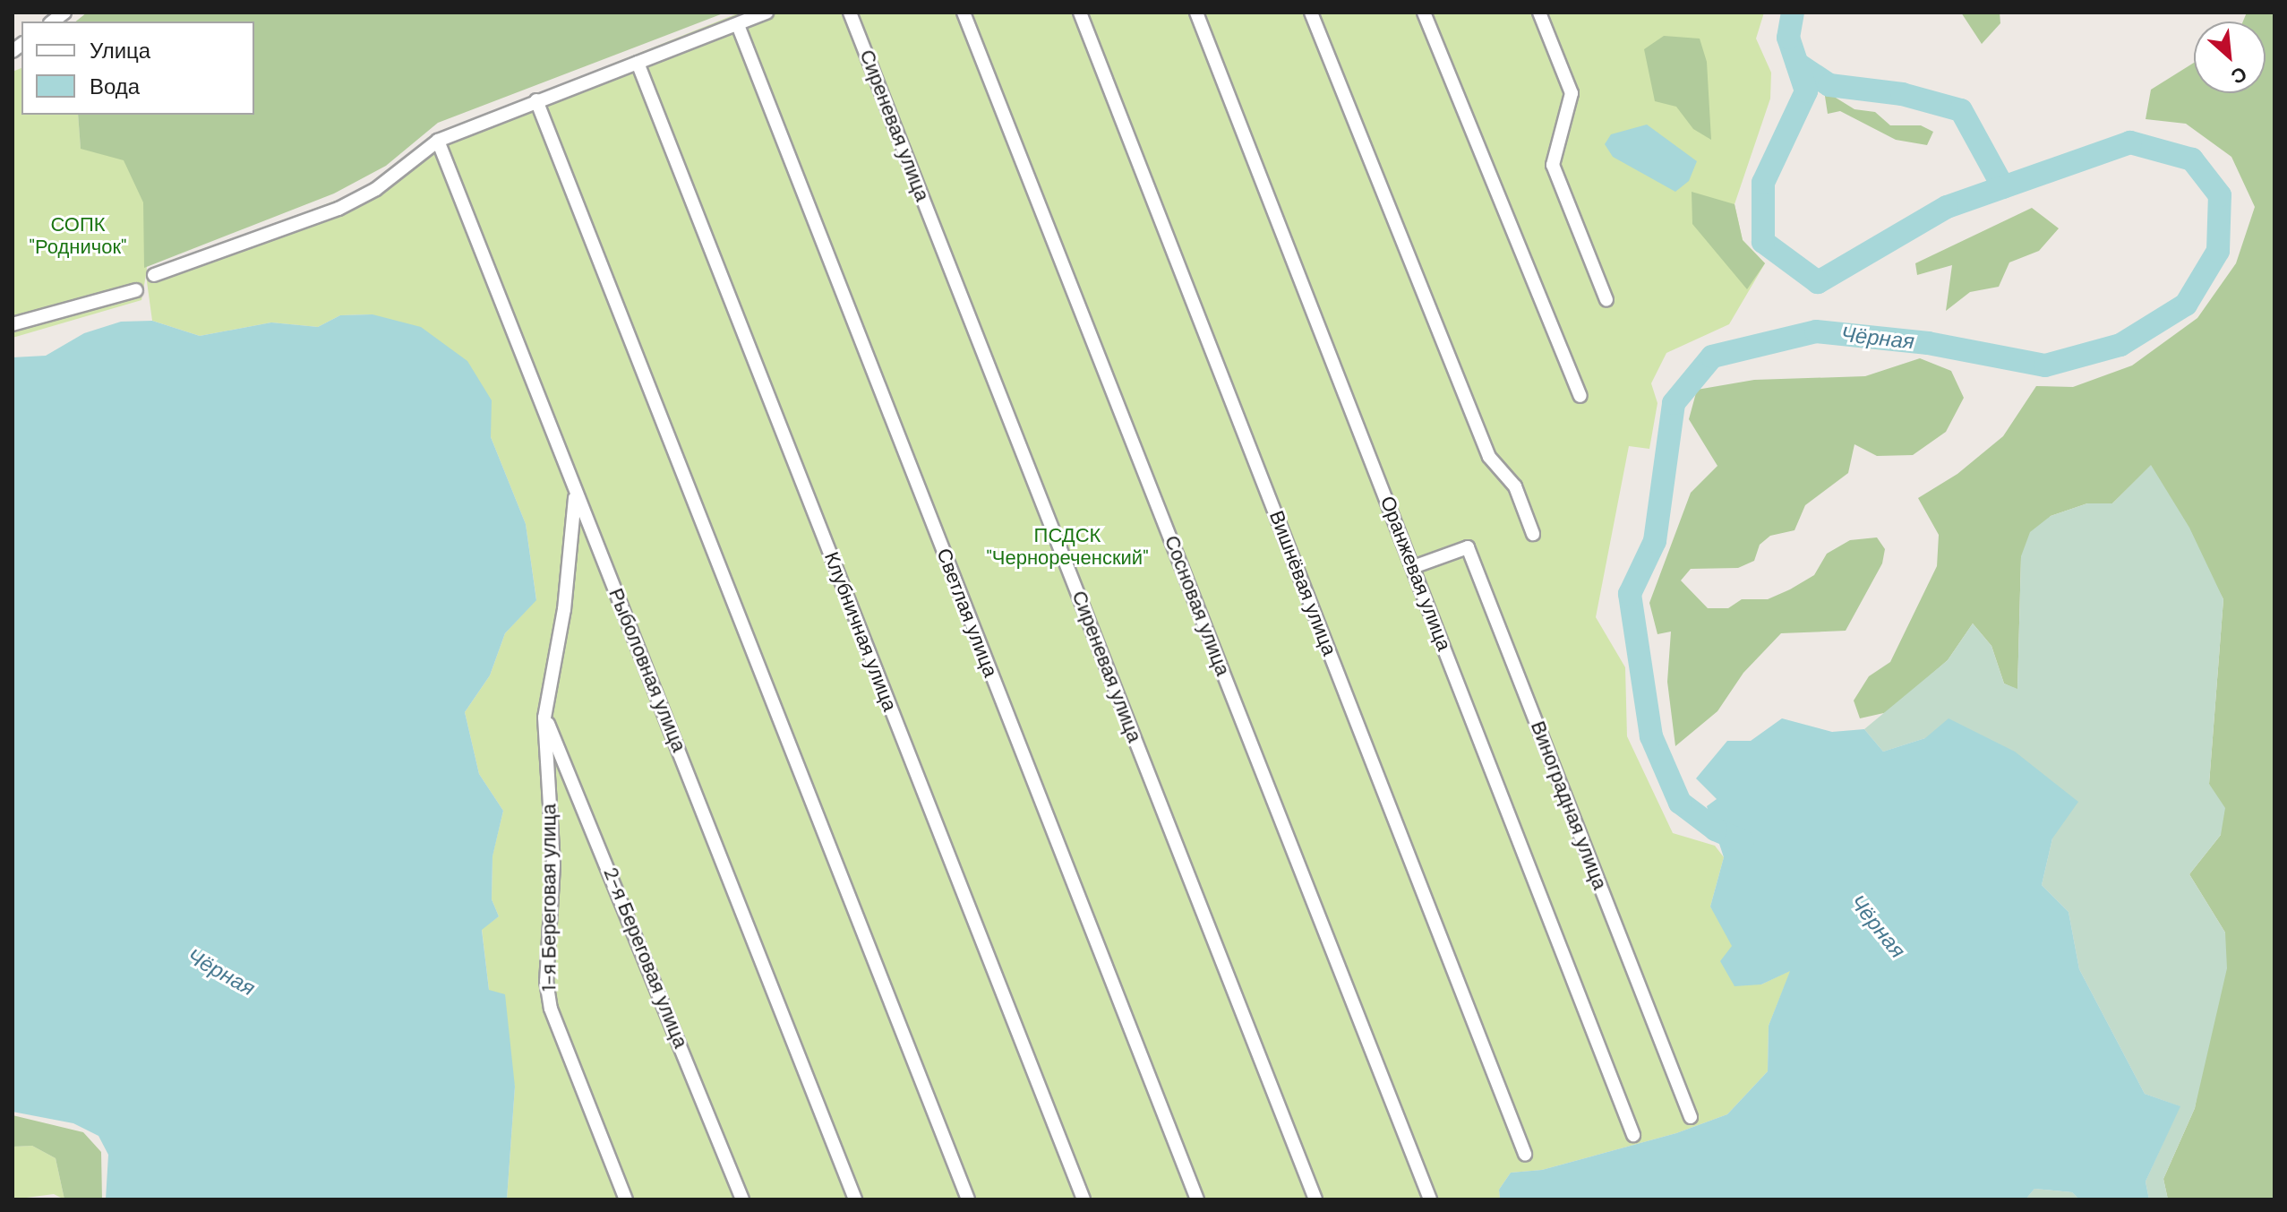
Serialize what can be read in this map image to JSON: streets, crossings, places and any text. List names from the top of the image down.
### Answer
{
  "streets": {
    "street": [
      "Сиреневая улица",
      "Оранжевая улица",
      "Вишнёвая улица",
      "Сосновая улица",
      "Светлая улица",
      "Клубничная улица",
      "Рыболовная улица",
      "Виноградная улица",
      "1-я Береговая улица",
      "2-я Береговая улица"
    ]
  },
  "crossings": [
    ["Оранжевая улица", "Виноградная улица"],
    ["Рыболовная улица", "1-я Береговая улица"],
    ["1-я Береговая улица", "2-я Береговая улица"]
  ],
  "water": ["Чёрная"],
  "parks": ["СОПК \"Родничок\"", "ПСДСК \"Чернореченский\""],
  "legend": ["Улица", "Вода"],
  "north": "bottom right"
}
